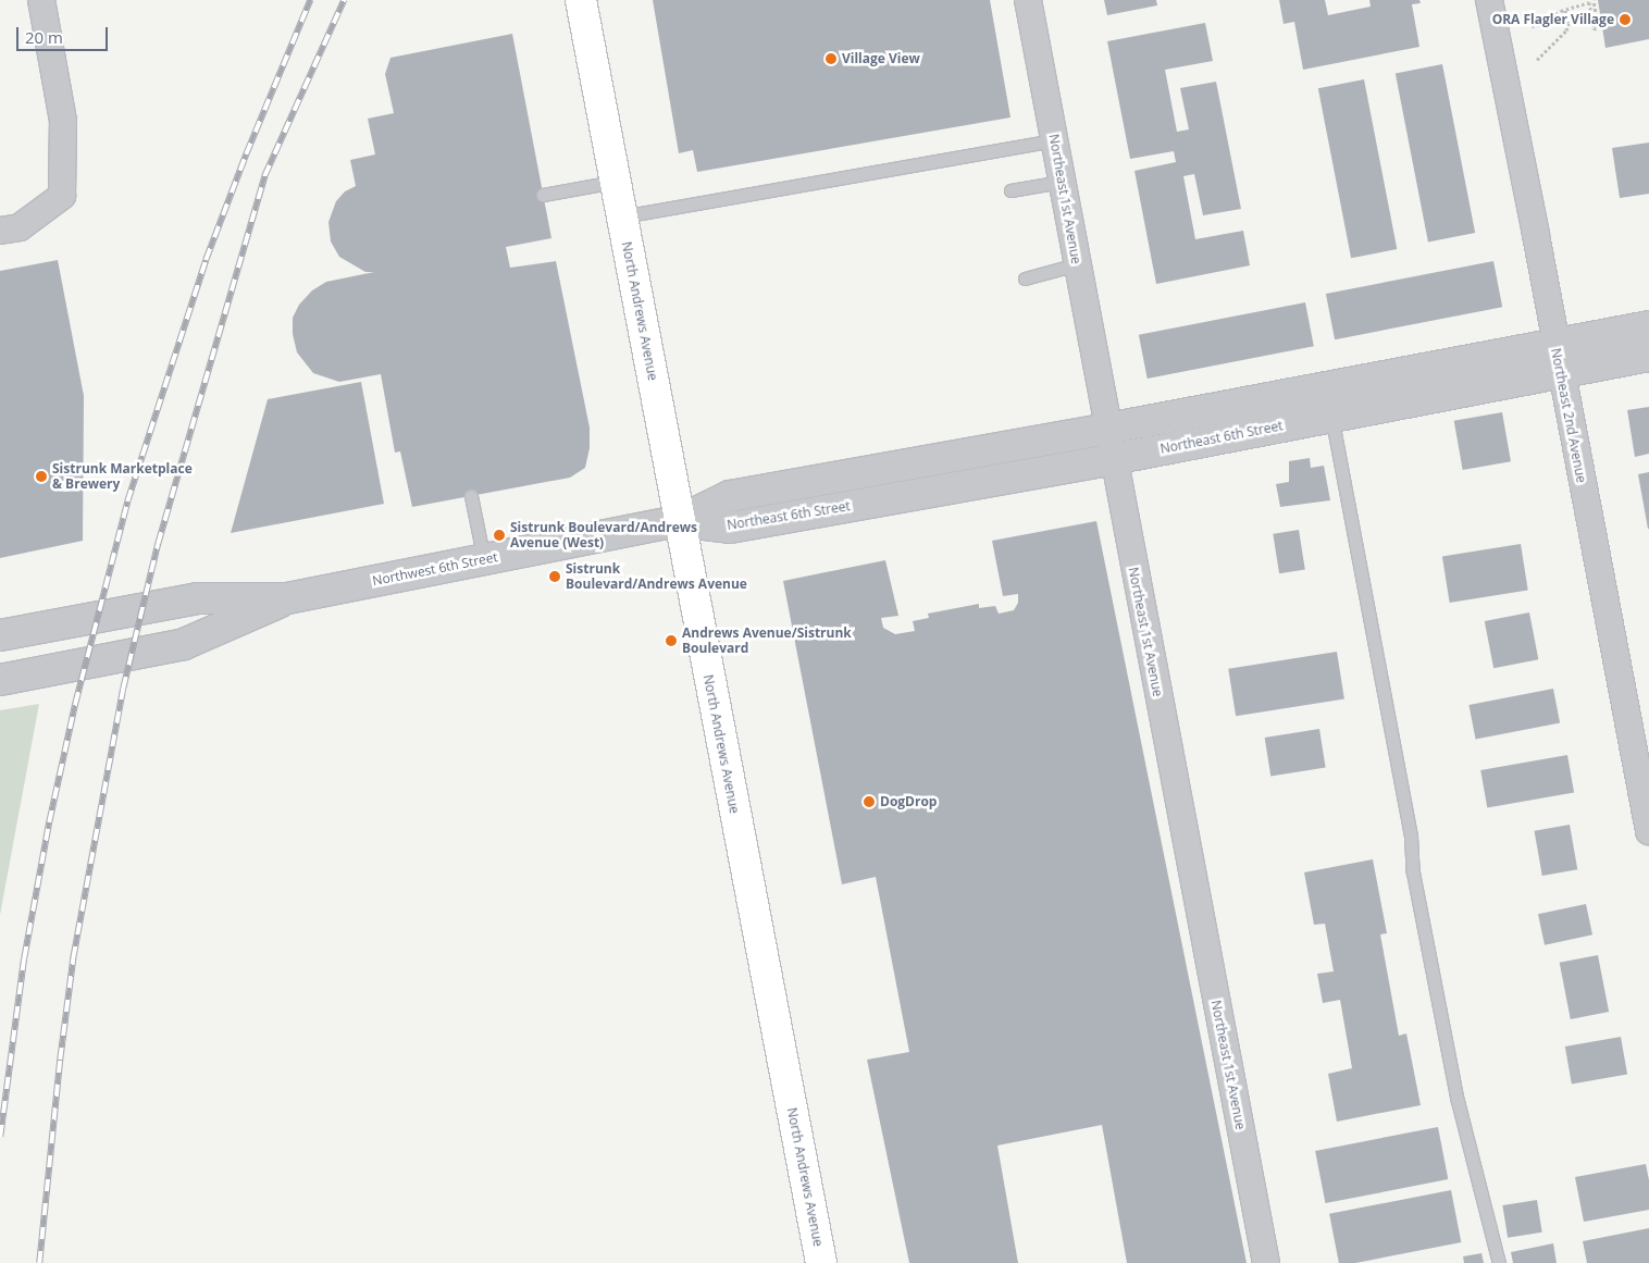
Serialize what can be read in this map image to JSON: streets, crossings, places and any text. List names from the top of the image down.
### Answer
{
  "streets": {
    "main road": ["North Andrews Avenue"],
    "street": [
      "Northeast 1st Avenue",
      "Northeast 2nd Avenue",
      "Northeast 6th Street",
      "Northwest 6th Street"
    ]
  },
  "crossings": [
    ["Northeast 1st Avenue", "Northeast 6th Street"],
    ["North Andrews Avenue", "Northeast 6th Street"],
    ["North Andrews Avenue", "Northwest 6th Street"],
    ["Northeast 2nd Avenue", "Northeast 6th Street"],
    ["Northeast 6th Street", "Northwest 6th Street"]
  ],
  "places": [
    "ORA Flagler Village",
    "Village View",
    "Sistrunk Marketplace & Brewery",
    "Sistrunk Boulevard/Andrews Avenue (West)",
    "Sistrunk Boulevard/Andrews Avenue",
    "Andrews Avenue/Sistrunk Boulevard",
    "DogDrop"
  ],
  "scale_bar": "20 m"
}
